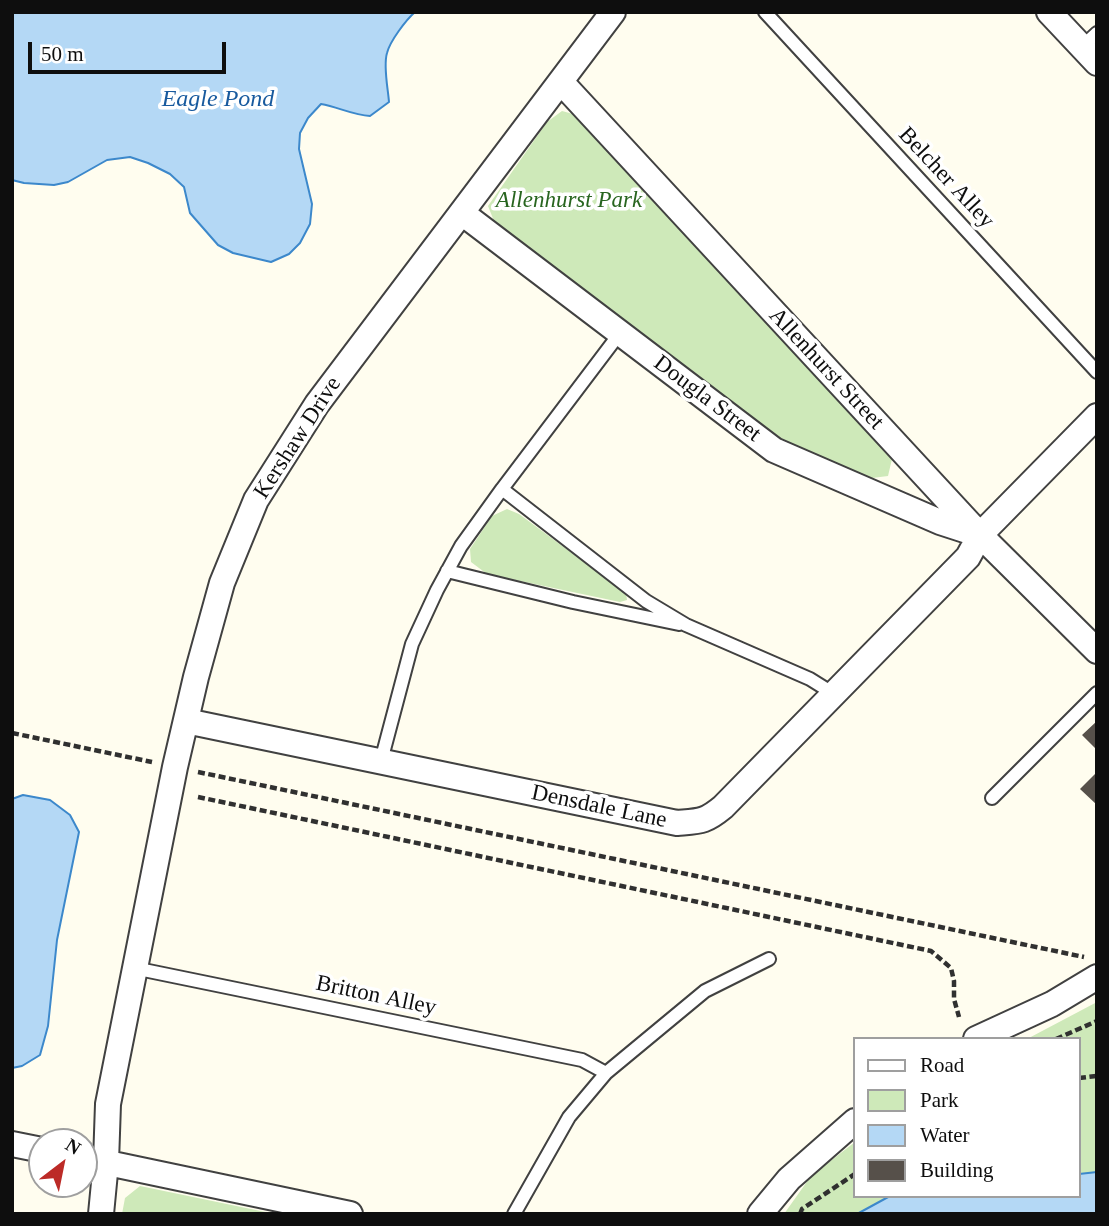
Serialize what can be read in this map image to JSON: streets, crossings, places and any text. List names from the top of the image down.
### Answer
{
  "streets": {
    "street": [
      "Allenhurst Street",
      "Dougla Street",
      "Kershaw Drive",
      "Densdale Lane"
    ],
    "lane": ["Belcher Alley", "Britton Alley"]
  },
  "crossings": [
    ["Allenhurst Street", "Dougla Street"],
    ["Allenhurst Street", "Kershaw Drive"],
    ["Allenhurst Street", "Densdale Lane"],
    ["Dougla Street", "Kershaw Drive"],
    ["Dougla Street", "Densdale Lane"],
    ["Kershaw Drive", "Densdale Lane"],
    ["Kershaw Drive", "Britton Alley"]
  ],
  "water": ["Eagle Pond"],
  "parks": ["Allenhurst Park"],
  "legend": [
    "Road",
    "Park",
    "Water",
    "Building"
  ],
  "scale_bar": "50 m",
  "north": "top right"
}
